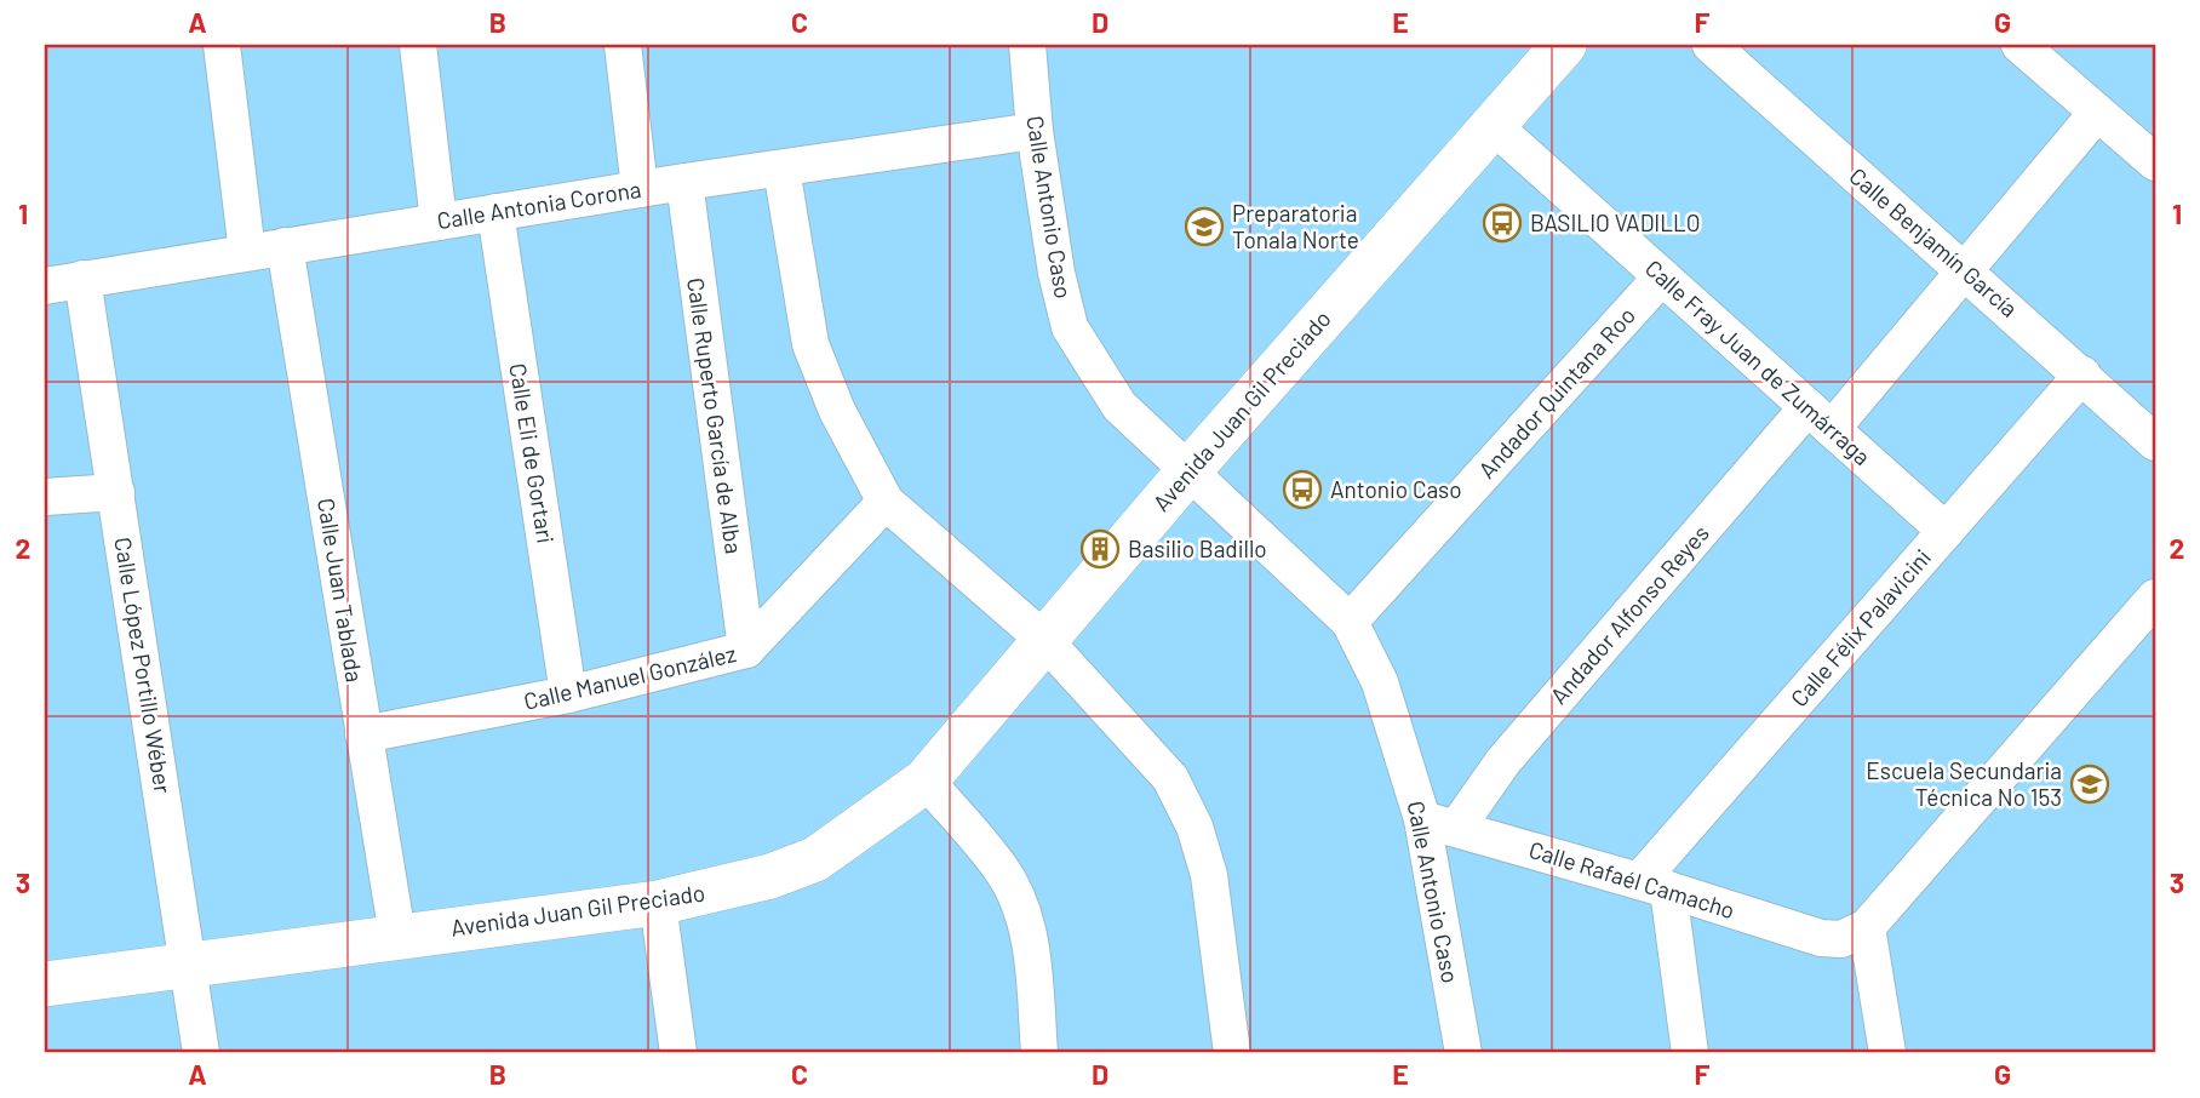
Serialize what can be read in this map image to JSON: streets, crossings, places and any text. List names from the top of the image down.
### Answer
{
  "streets": {
    "street": [
      "Calle Antonia Corona",
      "Calle Antonio Caso",
      "Calle Benjamín García",
      "Calle Fray Juan de Zumárraga",
      "Andador Quintana Roo",
      "Avenida Juan Gil Preciado",
      "Calle Ruperto García de Alba",
      "Calle Eli de Gortari",
      "Calle Juan Tablada",
      "Andador Alfonso Reyes",
      "Calle Félix Palavicini",
      "Calle López Portillo Wéber",
      "Calle Manuel González",
      "Calle Rafaél Camacho"
    ]
  },
  "crossings": [
    ["Calle Antonia Corona", "Calle Antonio Caso"],
    ["Calle Antonia Corona", "Calle Ruperto García de Alba"],
    ["Calle Antonia Corona", "Calle Eli de Gortari"],
    ["Calle Antonia Corona", "Calle Juan Tablada"],
    ["Calle Antonia Corona", "Calle López Portillo Wéber"],
    ["Calle Antonio Caso", "Andador Quintana Roo"],
    ["Calle Antonio Caso", "Avenida Juan Gil Preciado"],
    ["Calle Antonio Caso", "Andador Alfonso Reyes"],
    ["Calle Antonio Caso", "Calle Rafaél Camacho"],
    ["Calle Benjamín García", "Andador Alfonso Reyes"],
    ["Calle Benjamín García", "Calle Félix Palavicini"],
    ["Calle Fray Juan de Zumárraga", "Andador Quintana Roo"],
    ["Calle Fray Juan de Zumárraga", "Avenida Juan Gil Preciado"],
    ["Calle Fray Juan de Zumárraga", "Andador Alfonso Reyes"],
    ["Calle Fray Juan de Zumárraga", "Calle Félix Palavicini"],
    ["Avenida Juan Gil Preciado", "Calle Juan Tablada"],
    ["Avenida Juan Gil Preciado", "Calle López Portillo Wéber"],
    ["Calle Ruperto García de Alba", "Calle Manuel González"],
    ["Calle Eli de Gortari", "Calle Manuel González"],
    ["Calle Juan Tablada", "Calle Manuel González"],
    ["Andador Alfonso Reyes", "Calle Rafaél Camacho"],
    ["Calle Félix Palavicini", "Calle Rafaél Camacho"]
  ],
  "places": {
    "bus stop": ["BASILIO VADILLO", "Antonio Caso"],
    "school or university": ["Preparatoria Tonala Norte", "Escuela Secundaria Técnica No 153"],
    "building": ["Basilio Badillo"]
  },
  "grid": {
    "columns": [
      "A",
      "B",
      "C",
      "D",
      "E",
      "F",
      "G"
    ],
    "rows": ["1", "2", "3"]
  }
}
